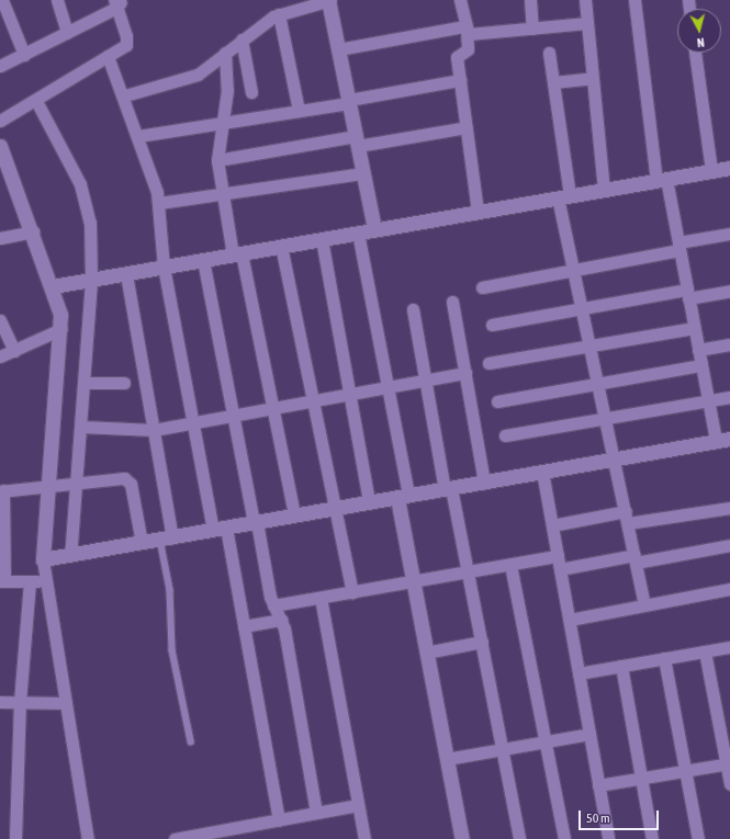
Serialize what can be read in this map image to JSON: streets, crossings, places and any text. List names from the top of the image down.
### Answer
{
  "scale_bar": "50 m",
  "north": "bottom"
}
